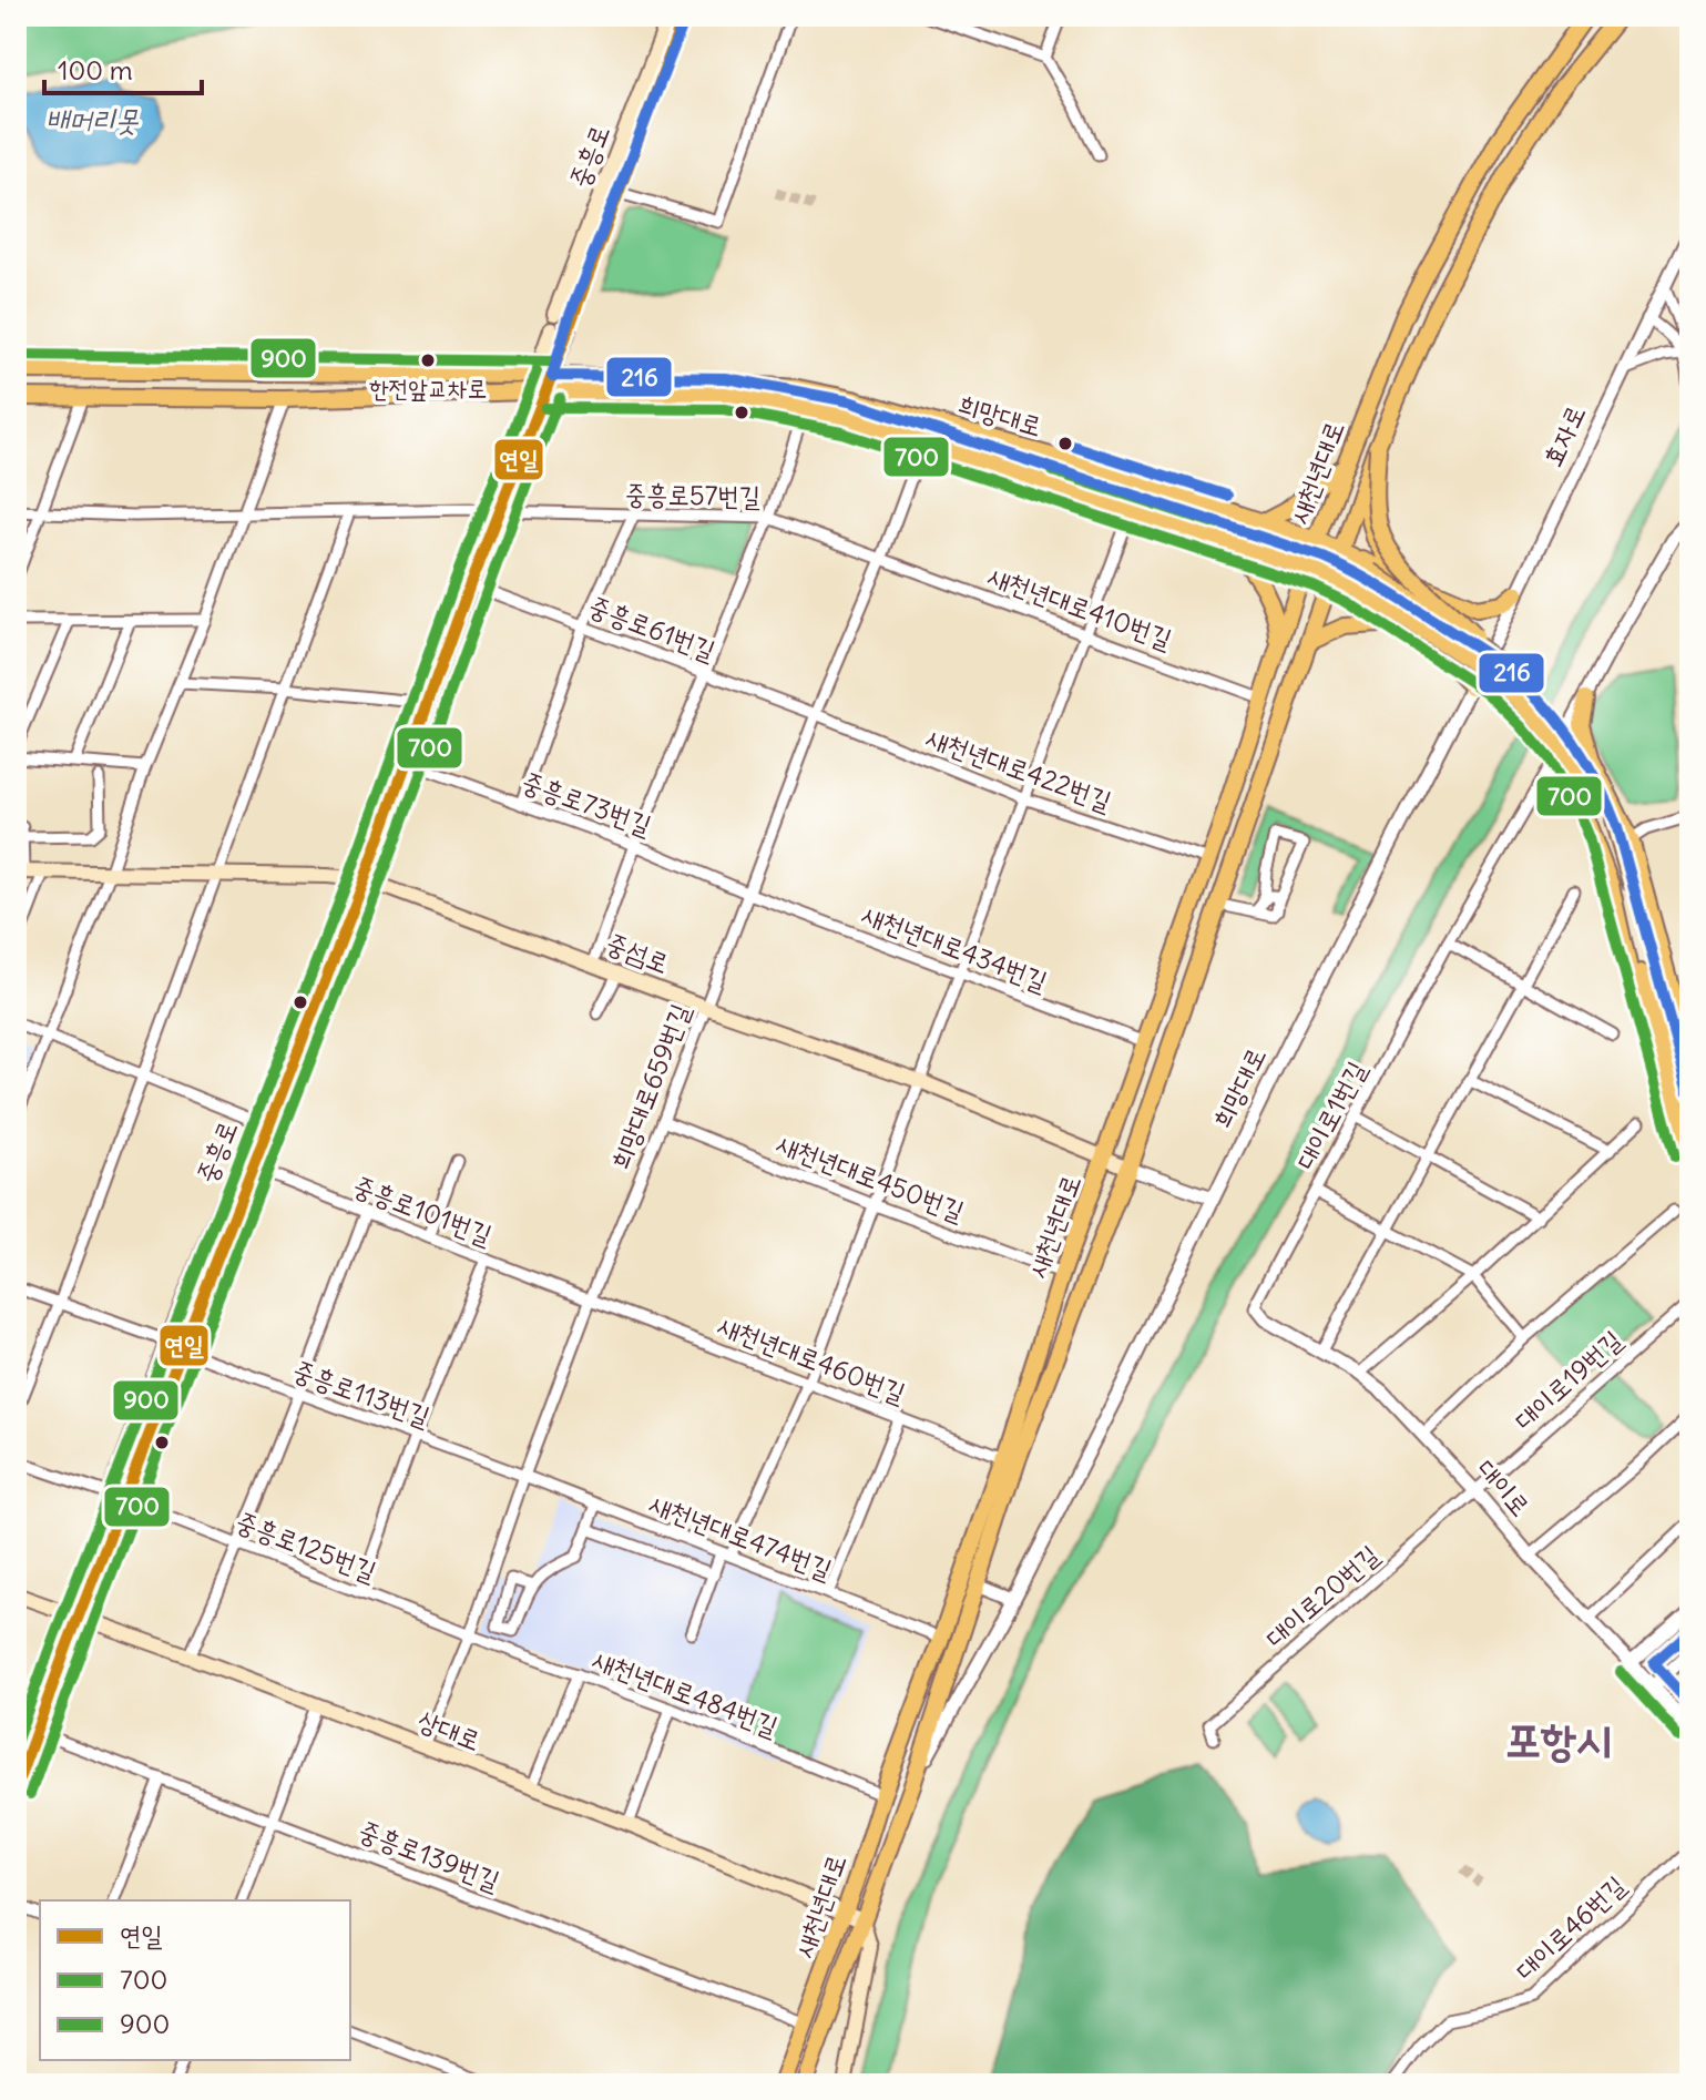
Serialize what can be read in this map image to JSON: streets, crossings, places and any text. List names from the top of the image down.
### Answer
{
  "streets": {
    "main road": [
      "중흥로",
      "희망대로",
      "새천년대로",
      "중섬로",
      "상대로"
    ],
    "street": [
      "효자로",
      "중흥로57번길",
      "새천년대로410번길",
      "중흥로61번길",
      "새천년대로422번길",
      "중흥로73번길",
      "새천년대로434번길",
      "희망대로659번길",
      "대이로1번길",
      "새천년대로450번길",
      "중흥로101번길",
      "새천년대로460번길",
      "대이로19번길",
      "중흥로113번길",
      "대이로",
      "새천년대로474번길",
      "중흥로125번길",
      "대이로20번길",
      "새천년대로484번길",
      "중흥로139번길",
      "대이로46번길"
    ]
  },
  "crossings": [
    ["중흥로", "희망대로"],
    ["중흥로", "중흥로57번길"],
    ["중흥로", "중흥로61번길"],
    ["중흥로", "중흥로73번길"],
    ["중흥로", "중섬로"],
    ["중흥로", "중흥로101번길"],
    ["중흥로", "중흥로113번길"],
    ["중흥로", "중흥로125번길"],
    ["중흥로", "상대로"],
    ["중흥로", "중흥로139번길"],
    ["희망대로", "효자로"],
    ["희망대로", "새천년대로"],
    ["희망대로", "희망대로659번길"],
    ["새천년대로", "새천년대로410번길"],
    ["새천년대로", "새천년대로422번길"],
    ["새천년대로", "새천년대로434번길"],
    ["새천년대로", "중섬로"],
    ["새천년대로", "새천년대로450번길"],
    ["새천년대로", "새천년대로460번길"],
    ["새천년대로", "새천년대로474번길"],
    ["새천년대로", "새천년대로484번길"],
    ["새천년대로", "상대로"],
    ["새천년대로", "중흥로139번길"],
    ["중흥로57번길", "새천년대로410번길"],
    ["중흥로57번길", "희망대로659번길"],
    ["새천년대로410번길", "희망대로659번길"],
    ["중흥로61번길", "새천년대로422번길"],
    ["중흥로61번길", "희망대로659번길"],
    ["새천년대로422번길", "희망대로659번길"],
    ["중흥로73번길", "새천년대로434번길"],
    ["중흥로73번길", "희망대로659번길"],
    ["새천년대로434번길", "희망대로659번길"],
    ["중섬로", "희망대로659번길"],
    ["희망대로659번길", "새천년대로450번길"],
    ["희망대로659번길", "중흥로101번길"],
    ["희망대로659번길", "새천년대로460번길"],
    ["희망대로659번길", "중흥로113번길"],
    ["희망대로659번길", "새천년대로474번길"],
    ["희망대로659번길", "중흥로125번길"],
    ["희망대로659번길", "새천년대로484번길"],
    ["희망대로659번길", "상대로"],
    ["대이로1번길", "대이로"],
    ["중흥로101번길", "새천년대로460번길"],
    ["대이로19번길", "대이로"],
    ["대이로19번길", "대이로20번길"],
    ["중흥로113번길", "새천년대로474번길"],
    ["대이로", "대이로20번길"],
    ["중흥로125번길", "새천년대로484번길"]
  ],
  "districts": ["포항시"],
  "water": ["배머리못"],
  "places": ["한전앞교차로"],
  "lines": [
    "transit line 연일",
    "transit line 216",
    "transit line 900",
    "transit line 700"
  ],
  "legend": ["연일", "700", "900"],
  "scale_bar": "100 m"
}
